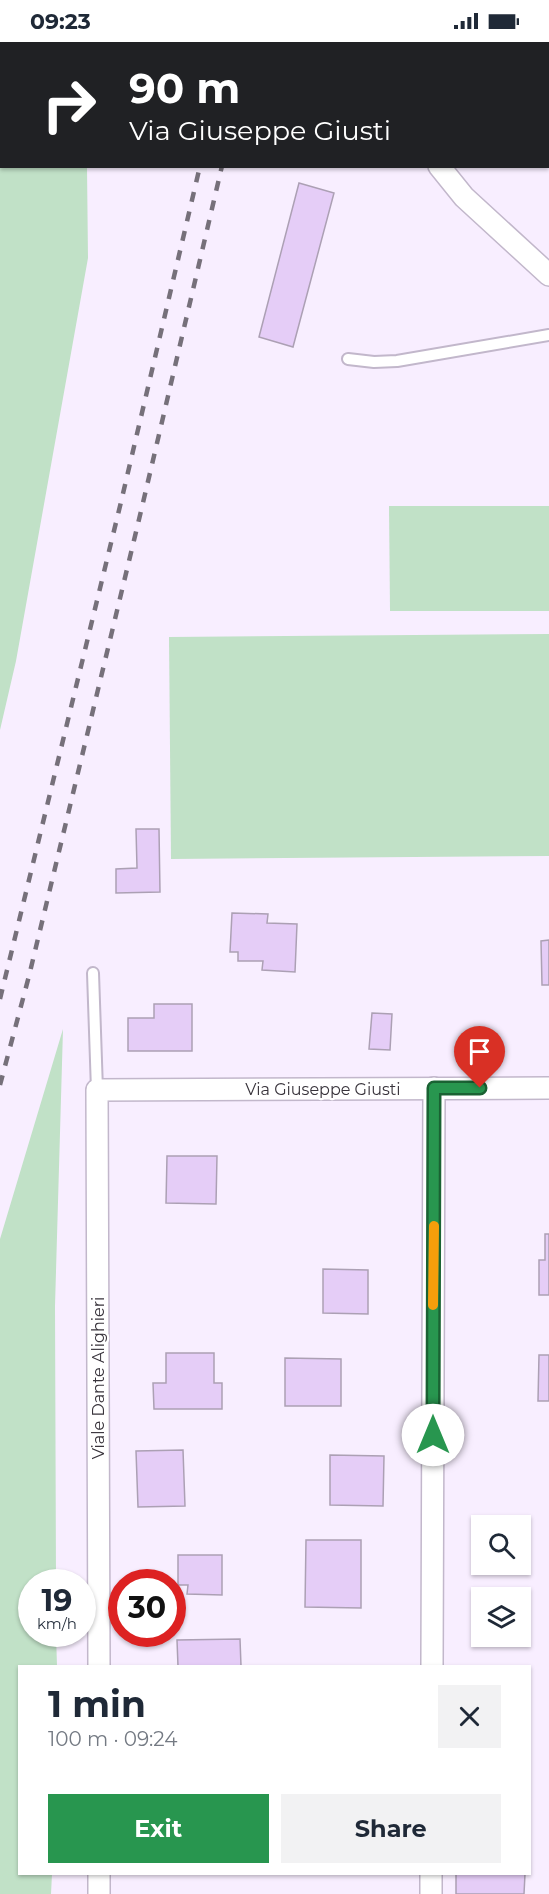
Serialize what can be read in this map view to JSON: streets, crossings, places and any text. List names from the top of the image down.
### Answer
{
  "streets": {
    "street": ["Via Giuseppe Giusti", "Viale Dante Alighieri"]
  },
  "crossings": [
    ["Via Giuseppe Giusti", "Viale Dante Alighieri"]
  ],
  "page": {
    "status": "09:23",
    "turn": ["90 m", "Via Giuseppe Giusti"],
    "speed": "19 km/h",
    "limit": "30",
    "heading": ["1 min", "100 m · 09:24"],
    "buttons": ["Exit", "Share"]
  }
}
